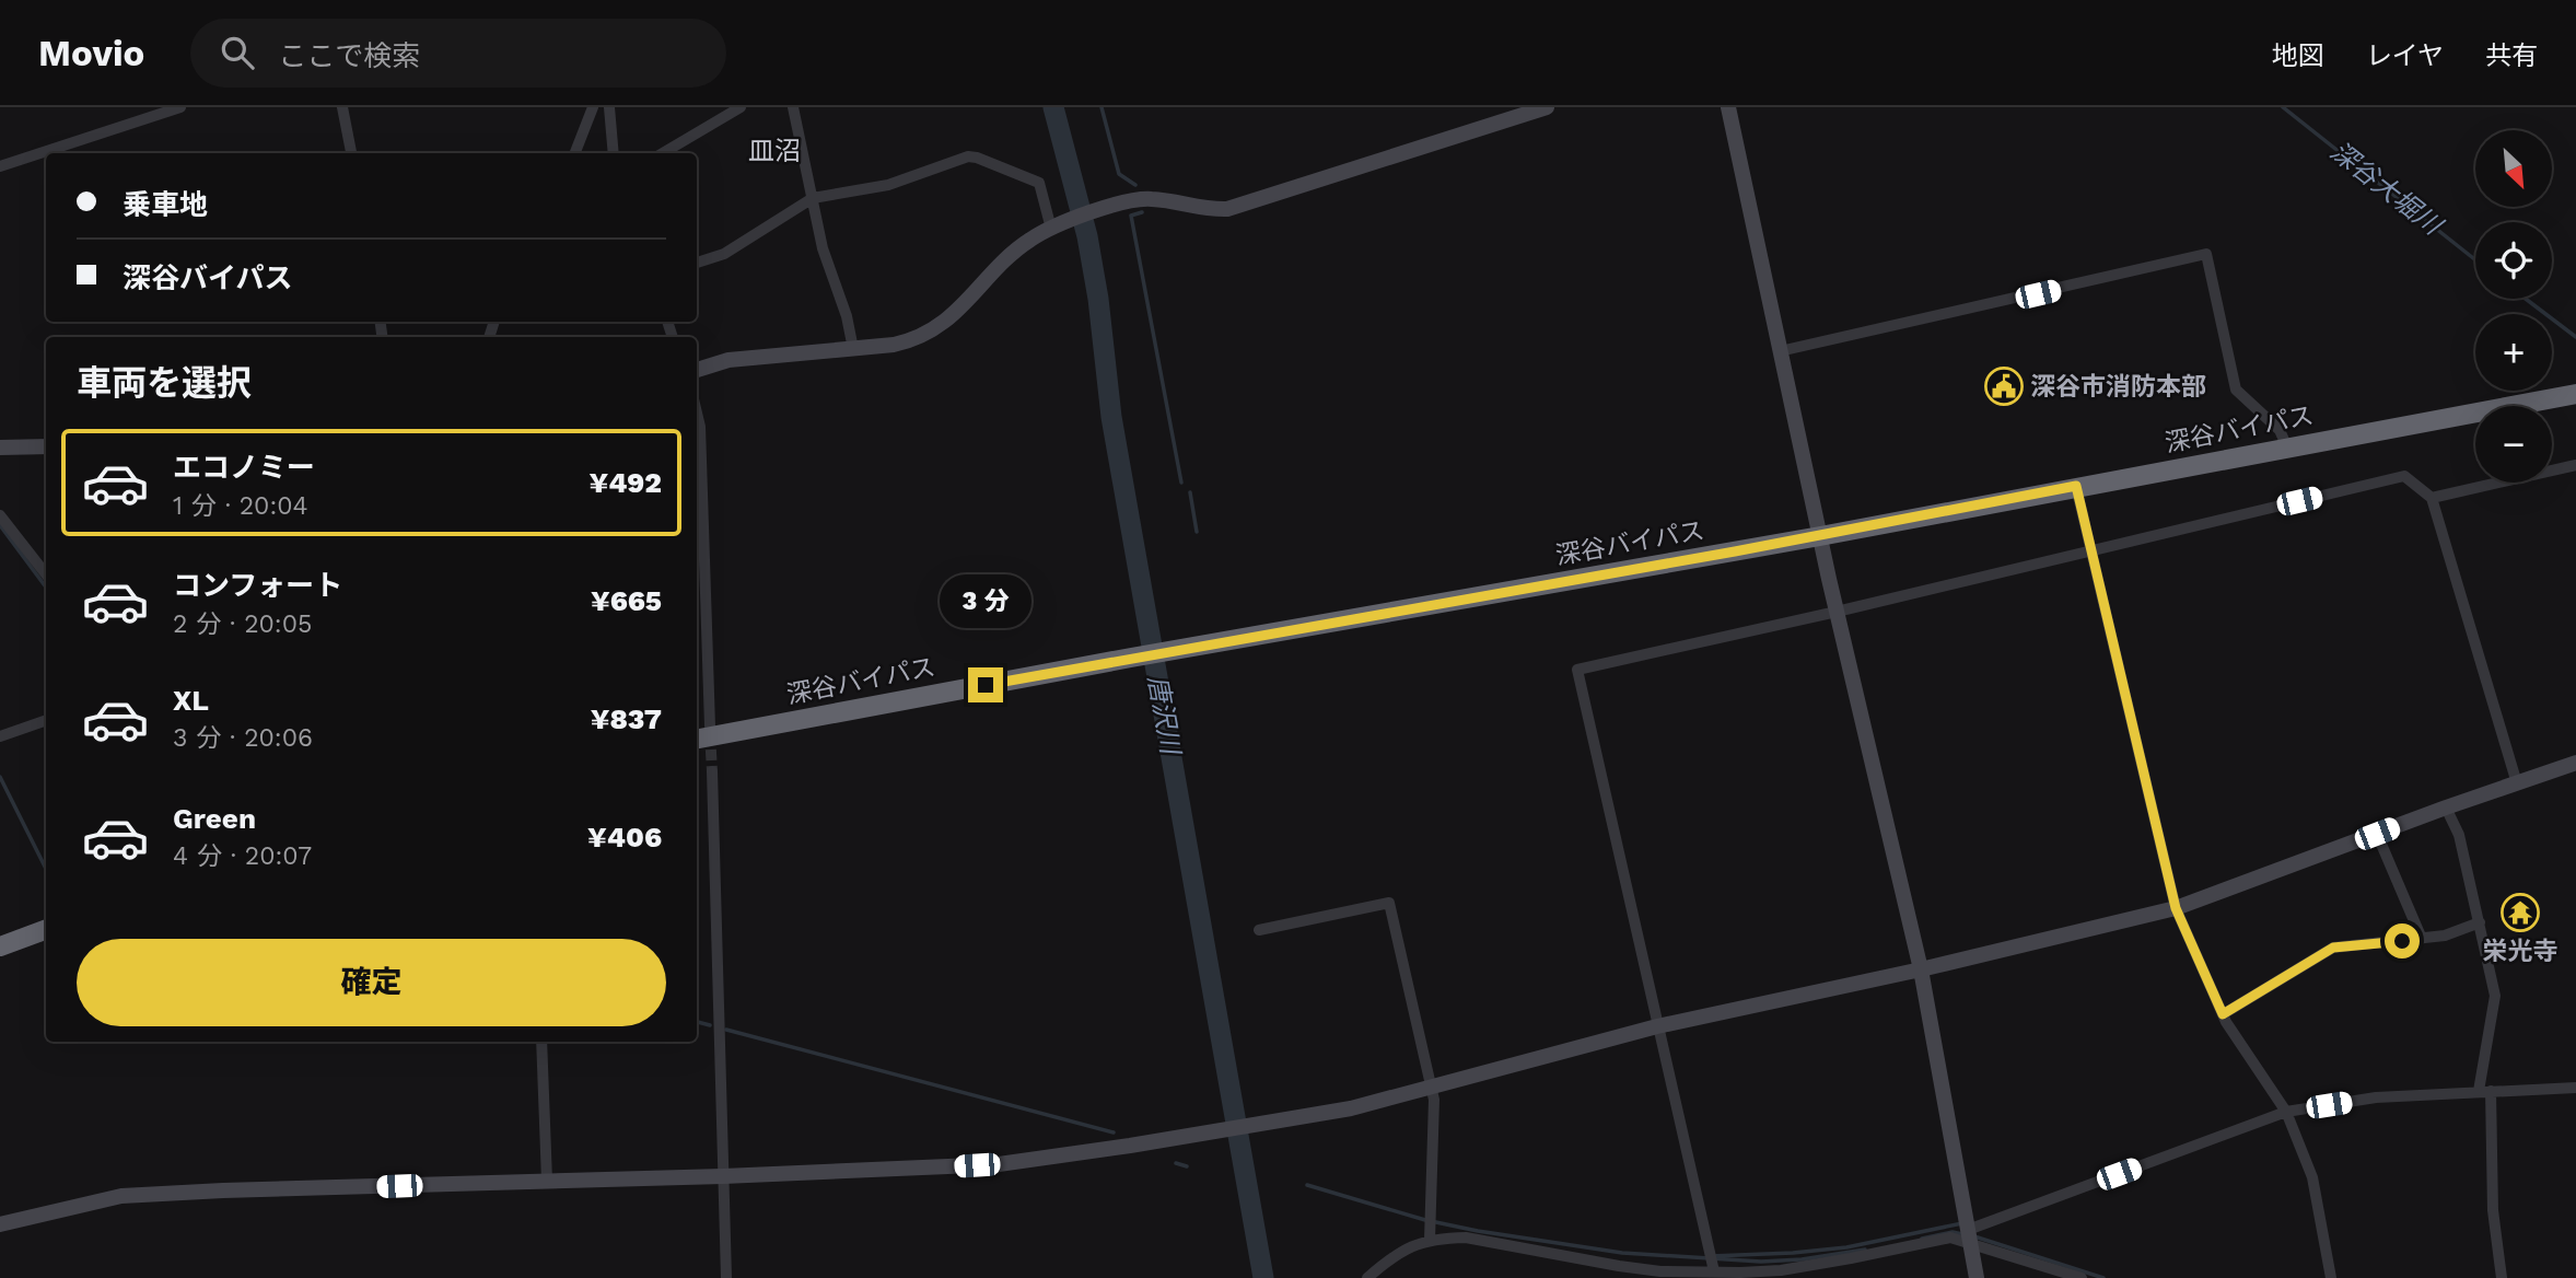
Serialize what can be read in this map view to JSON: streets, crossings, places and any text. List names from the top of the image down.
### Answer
{
  "streets": {
    "highway": ["深谷バイパス"]
  },
  "districts": ["皿沼"],
  "water": ["深谷大堀川", "唐沢川"],
  "places": {
    "public building": ["深谷市消防本部"],
    "temple": ["栄光寺"]
  },
  "north": "bottom right",
  "page": {
    "header": "Movio",
    "search": "ここで検索",
    "nav": ["地図", "レイヤ", "共有"],
    "map_buttons": ["+", "−"],
    "banner": ["乗車地", "深谷バイパス"],
    "heading": "車両を選択",
    "list": [
      {
        "name": "エコノミー",
        "note": "1 分 · 20:04",
        "value": "¥492"
      },
      {
        "name": "コンフォート",
        "note": "2 分 · 20:05",
        "value": "¥665"
      },
      {
        "name": "XL",
        "note": "3 分 · 20:06",
        "value": "¥837"
      },
      {
        "name": "Green",
        "note": "4 分 · 20:07",
        "value": "¥406"
      }
    ],
    "bubble": "3 分",
    "buttons": "確定"
  }
}
